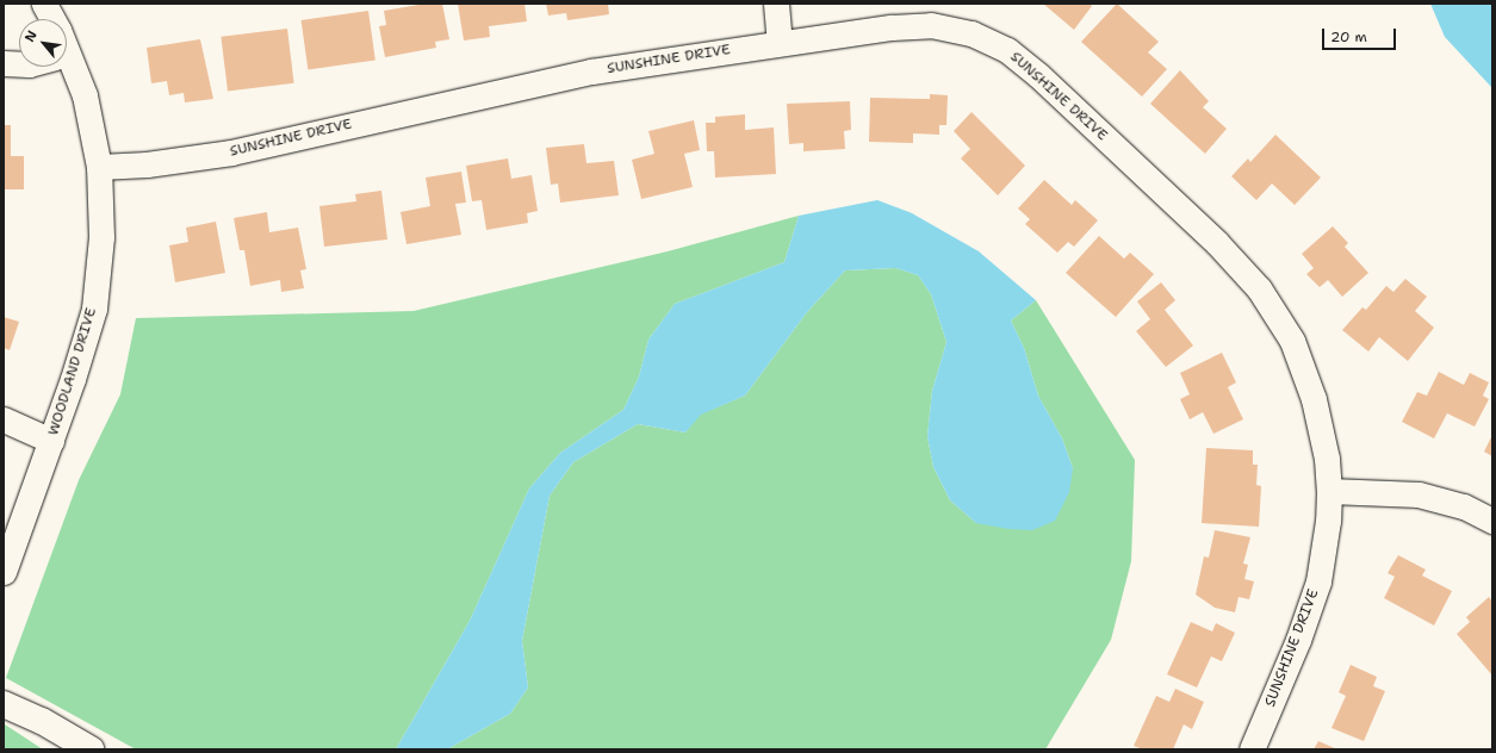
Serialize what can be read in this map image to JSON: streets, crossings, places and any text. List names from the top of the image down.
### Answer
{
  "streets": {
    "street": ["SUNSHINE DRIVE", "WOODLAND DRIVE"]
  },
  "crossings": [
    ["SUNSHINE DRIVE", "WOODLAND DRIVE"]
  ],
  "scale_bar": "20 m",
  "north": "top left"
}
